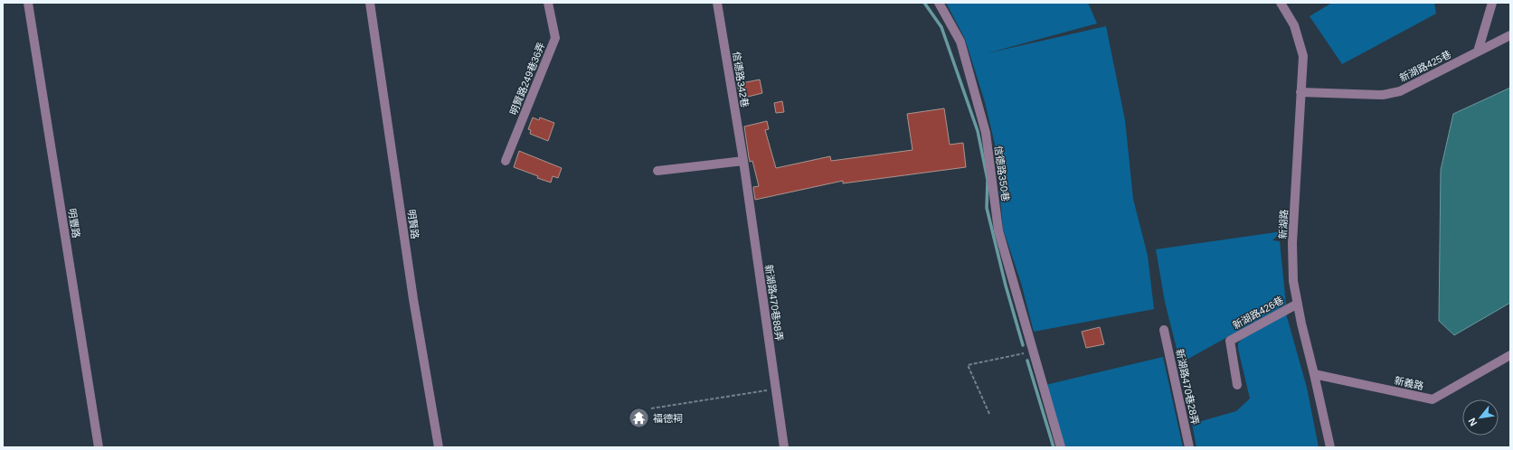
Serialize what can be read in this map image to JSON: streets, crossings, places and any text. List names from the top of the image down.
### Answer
{
  "streets": {
    "street": [
      "新湖路425巷",
      "明賢路249巷36弄",
      "信德路342巷",
      "信德路350巷",
      "明豐路",
      "明賢路",
      "新湖路",
      "新湖路470巷88弄",
      "新湖路426巷",
      "新義路",
      "新湖路470巷28弄"
    ]
  },
  "crossings": [
    ["新湖路425巷", "新湖路"],
    ["信德路342巷", "新湖路470巷88弄"],
    ["新湖路", "新湖路426巷"],
    ["新湖路", "新義路"]
  ],
  "places": {
    "temple": ["福德祠"]
  },
  "north": "bottom left"
}
